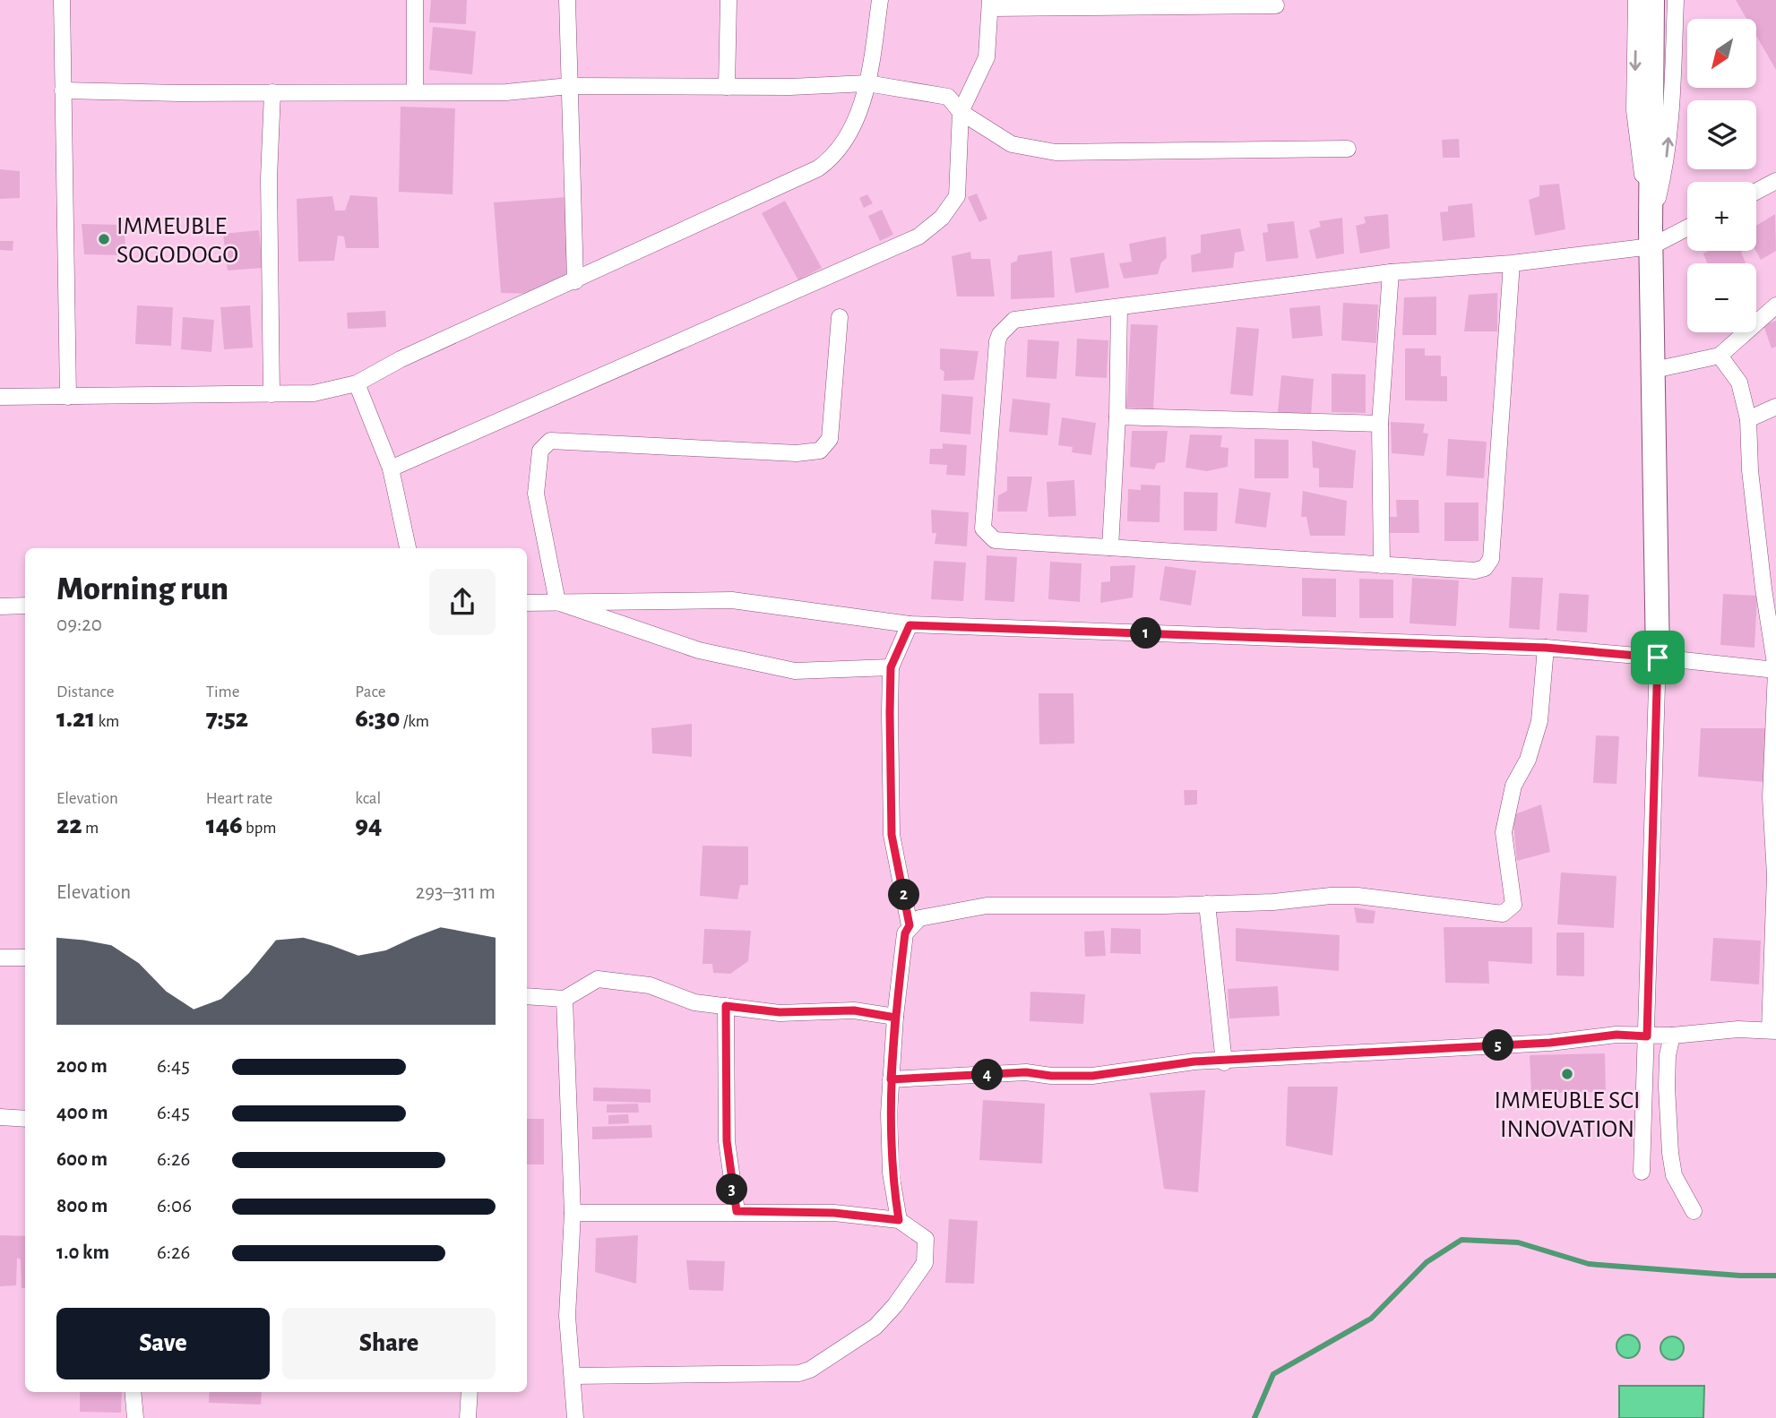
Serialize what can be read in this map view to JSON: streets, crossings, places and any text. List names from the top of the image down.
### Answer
{
  "places": ["IMMEUBLE SOGODOGO", "IMMEUBLE SCI INNOVATION"],
  "north": "bottom left",
  "page": {
    "map_buttons": ["+", "−"],
    "heading": ["Morning run", "09:20"],
    "pins": [
      "1",
      "2",
      "5",
      "4",
      "3"
    ],
    "stats": [
      ["Distance", "1.21 km"],
      ["Time", "7:52"],
      ["Pace", "6:30 /km"],
      ["Elevation", "22 m"],
      ["Heart rate", "146 bpm"],
      ["kcal", "94"]
    ],
    "chart": ["Elevation", "293–311 m"],
    "list": [
      {
        "name": "200 m",
        "note": "6:45"
      },
      {
        "name": "400 m",
        "note": "6:45"
      },
      {
        "name": "600 m",
        "note": "6:26"
      },
      {
        "name": "800 m",
        "note": "6:06"
      },
      {
        "name": "1.0 km",
        "note": "6:26"
      }
    ],
    "buttons": ["Save", "Share"]
  }
}
